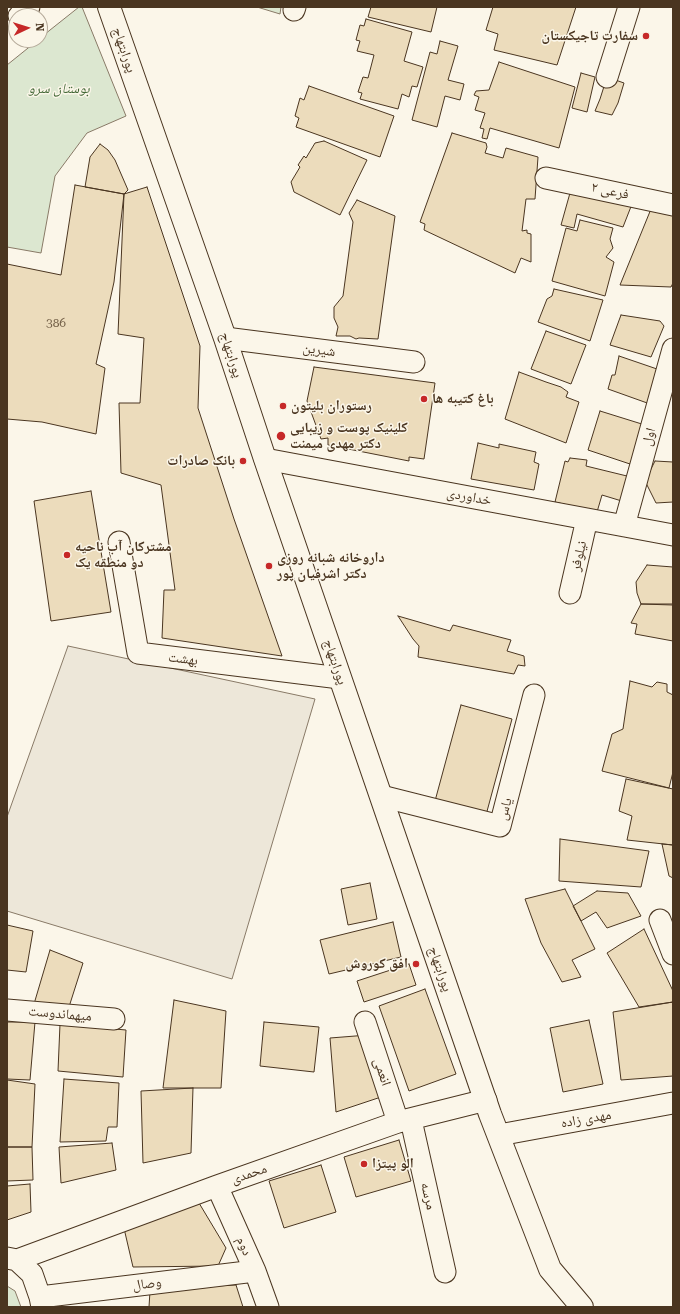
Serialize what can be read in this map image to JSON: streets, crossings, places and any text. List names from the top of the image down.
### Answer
{
  "streets": {
    "main road": ["پورابتهاج"],
    "street": [
      "فرعی ۲",
      "شیرین",
      "اول",
      "خداوردی",
      "نیلوفر",
      "بهشت",
      "یاس",
      "میهماندوست",
      "انعمی",
      "مهدی زاده",
      "محمدی",
      "مرسه",
      "دوم",
      "وصال"
    ]
  },
  "crossings": [
    ["پورابتهاج", "شیرین"],
    ["پورابتهاج", "خداوردی"],
    ["پورابتهاج", "بهشت"],
    ["پورابتهاج", "یاس"],
    ["پورابتهاج", "مهدی زاده"],
    ["پورابتهاج", "محمدی"],
    ["اول", "خداوردی"],
    ["خداوردی", "نیلوفر"],
    ["انعمی", "محمدی"],
    ["انعمی", "مرسه"],
    ["محمدی", "مرسه"],
    ["محمدی", "دوم"],
    ["دوم", "وصال"]
  ],
  "parks": ["بوستان سرو"],
  "places": [
    "سفارت تاجیکستان",
    "باغ کتیبه ها",
    "رستوران بلیتون",
    "کلینیک پوست و زیبایی دکتر مهدی میمنت",
    "بانک صادرات",
    "مشترکان آب ناحیه دو منطقه یک",
    "داروخانه شبانه روزی دکتر اشرفیان پور",
    "افق کوروش",
    "الو پیتزا"
  ],
  "house_numbers": ["386"],
  "north": "right"
}
